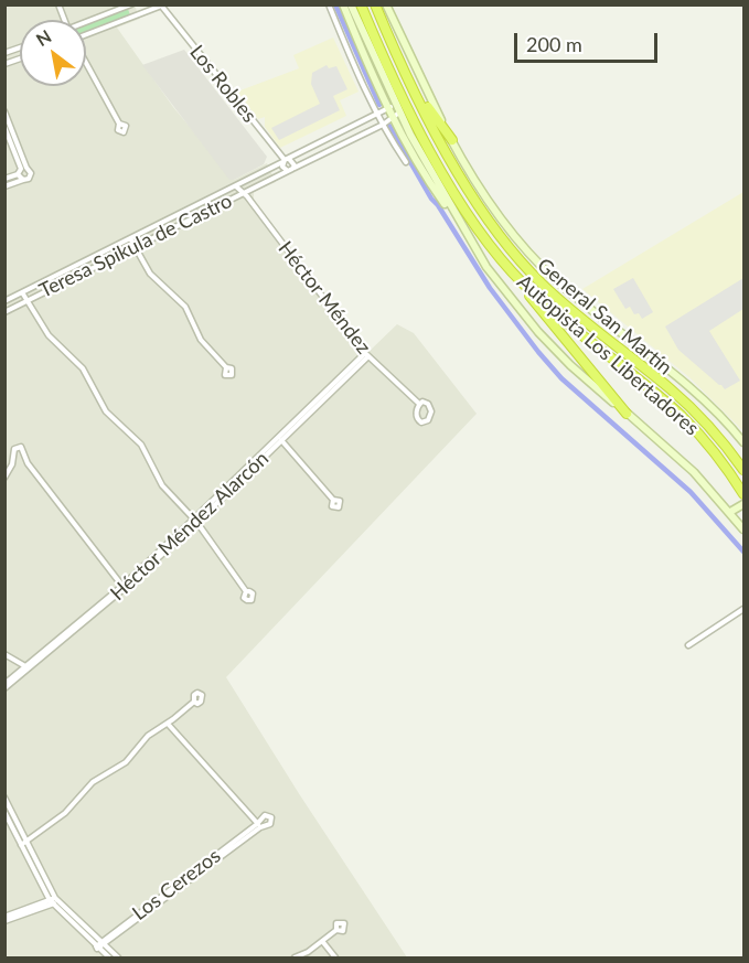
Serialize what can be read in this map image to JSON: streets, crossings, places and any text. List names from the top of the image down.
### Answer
{
  "streets": {
    "highway": ["Autopista Los Libertadores"],
    "street": [
      "Los Robles",
      "Teresa Spikula de Castro",
      "Héctor Méndez",
      "General San Martín",
      "Héctor Méndez Alarcón",
      "Los Cerezos"
    ]
  },
  "crossings": [
    ["Los Robles", "Teresa Spikula de Castro"],
    ["Teresa Spikula de Castro", "Héctor Méndez"],
    ["Héctor Méndez", "Héctor Méndez Alarcón"]
  ],
  "scale_bar": "200 m",
  "north": "top left"
}
